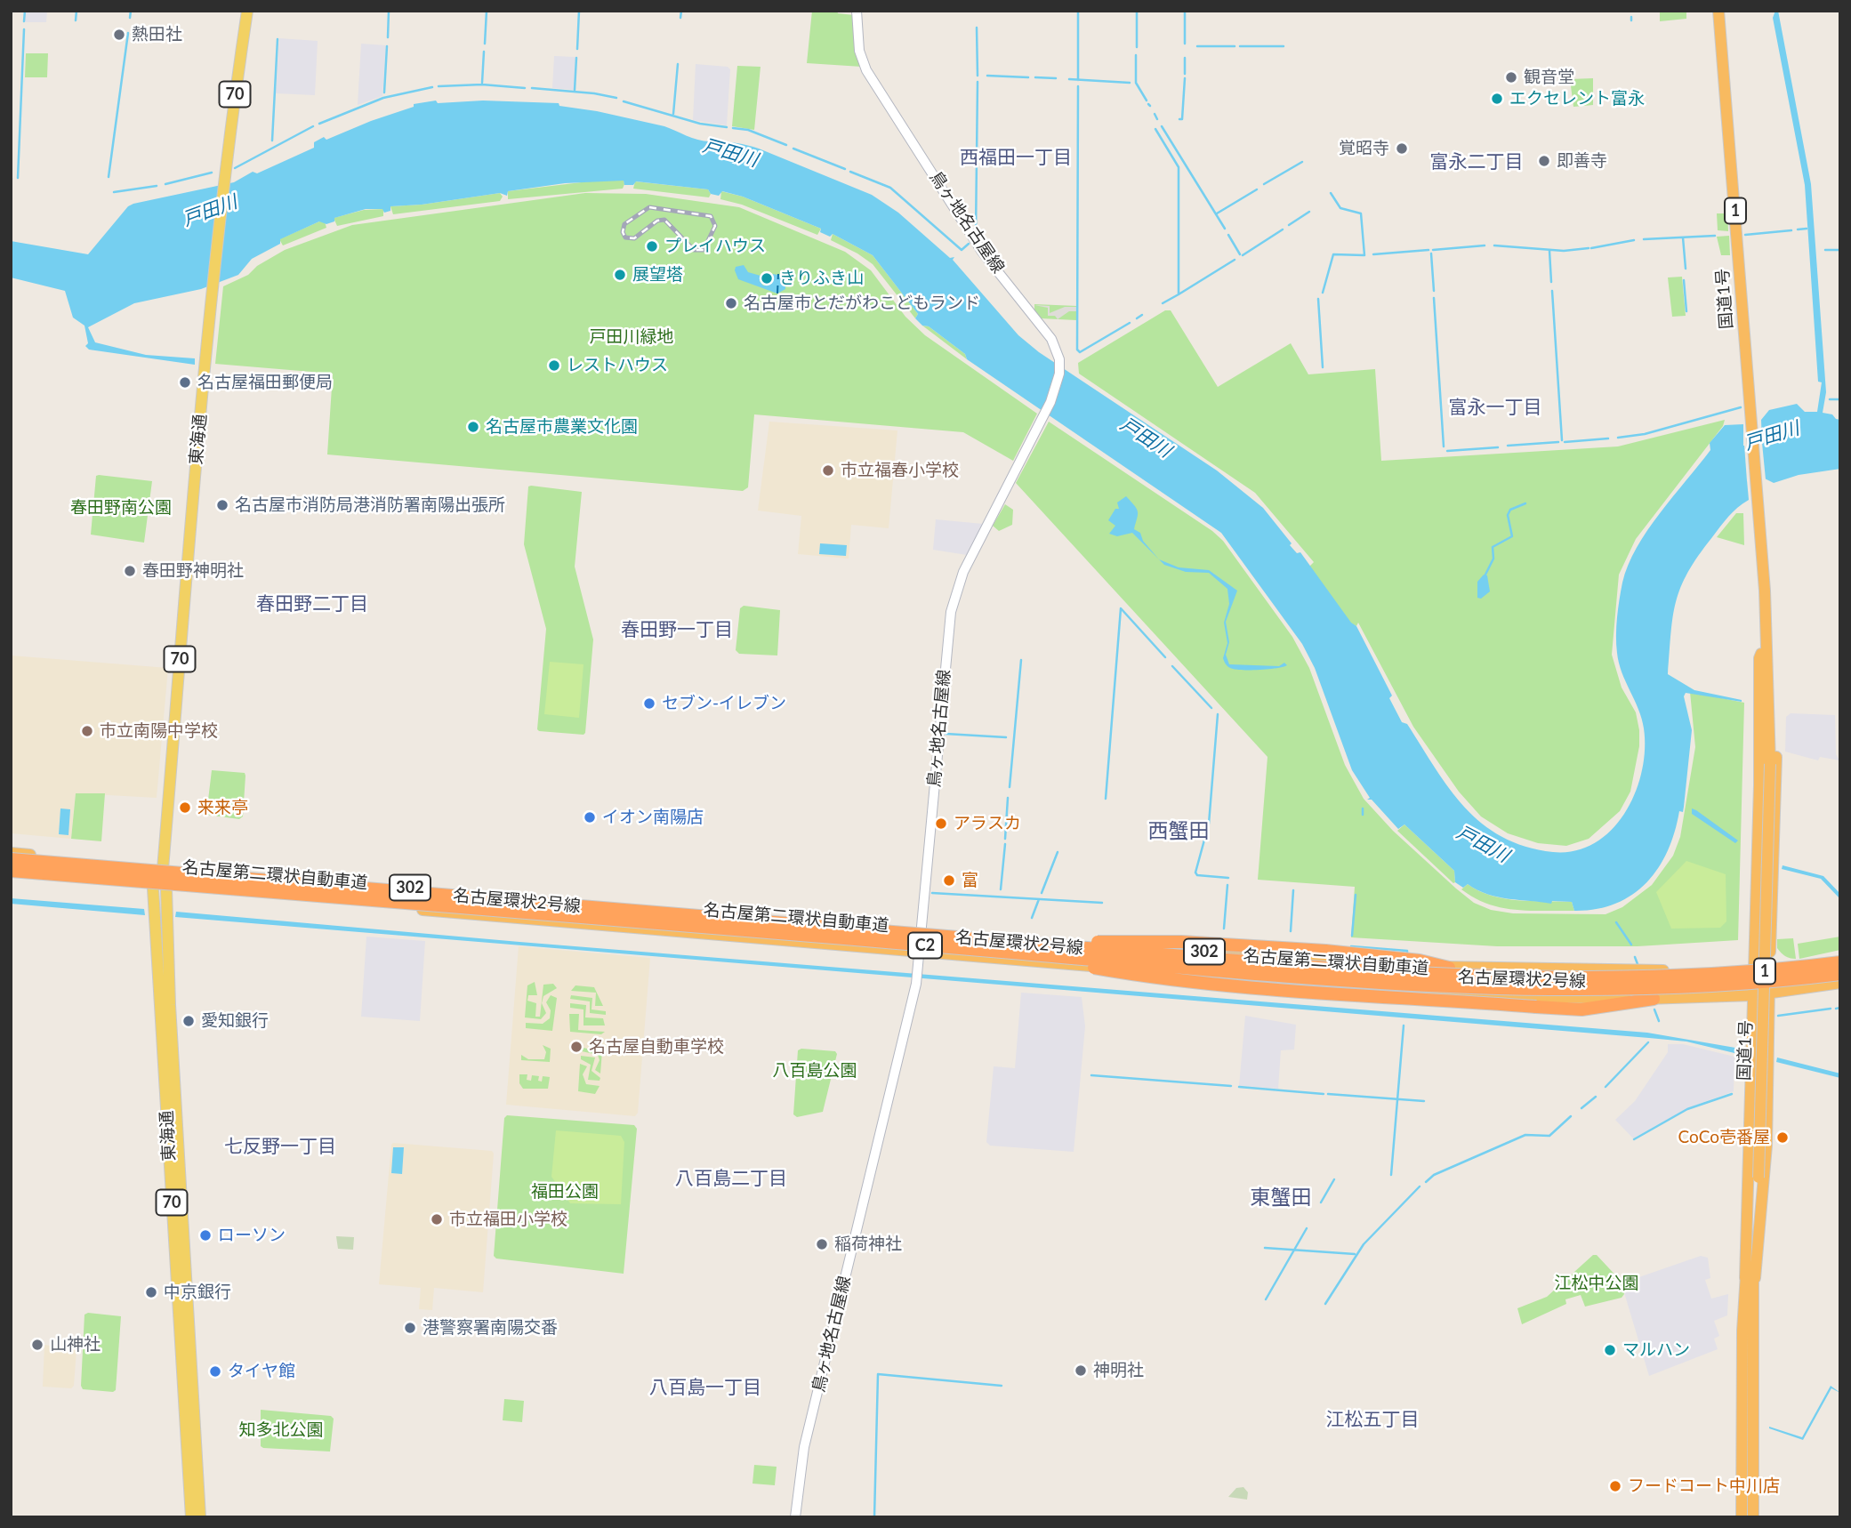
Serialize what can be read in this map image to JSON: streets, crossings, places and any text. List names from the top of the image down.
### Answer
{
  "streets": {
    "highway": [
      "1",
      "国道1号",
      "名古屋第二環状自動車道",
      "302",
      "名古屋環状2号線",
      "C2"
    ],
    "main road": ["70", "鳥ヶ地名古屋線", "東海通"]
  },
  "crossings": [
    ["1", "国道1号"],
    ["1", "名古屋環状2号線"],
    ["鳥ヶ地名古屋線", "名古屋環状2号線"],
    ["東海通", "名古屋環状2号線"]
  ],
  "districts": [
    "西福田一丁目",
    "富永二丁目",
    "富永一丁目",
    "春田野二丁目",
    "春田野一丁目",
    "西蟹田",
    "七反野一丁目",
    "八百島二丁目",
    "東蟹田",
    "八百島一丁目",
    "江松五丁目"
  ],
  "water": ["戸田川"],
  "parks": [
    "戸田川緑地",
    "春田野南公園",
    "八百島公園",
    "福田公園",
    "江松中公園",
    "知多北公園"
  ],
  "places": [
    "熱田社",
    "観音堂",
    "エクセレント富永",
    "覚昭寺",
    "即善寺",
    "プレイハウス",
    "展望塔",
    "きりふき山",
    "名古屋市とだがわこどもランド",
    "レストハウス",
    "名古屋福田郵便局",
    "名古屋市農業文化園",
    "市立福春小学校",
    "名古屋市消防局港消防署南陽出張所",
    "春田野神明社",
    "セブン-イレブン",
    "市立南陽中学校",
    "来来亭",
    "イオン南陽店",
    "アラスカ",
    "富",
    "愛知銀行",
    "名古屋自動車学校",
    "CoCo壱番屋",
    "市立福田小学校",
    "ローソン",
    "稲荷神社",
    "中京銀行",
    "港警察署南陽交番",
    "山神社",
    "マルハン",
    "神明社",
    "タイヤ館",
    "フードコート中川店"
  ]
}
